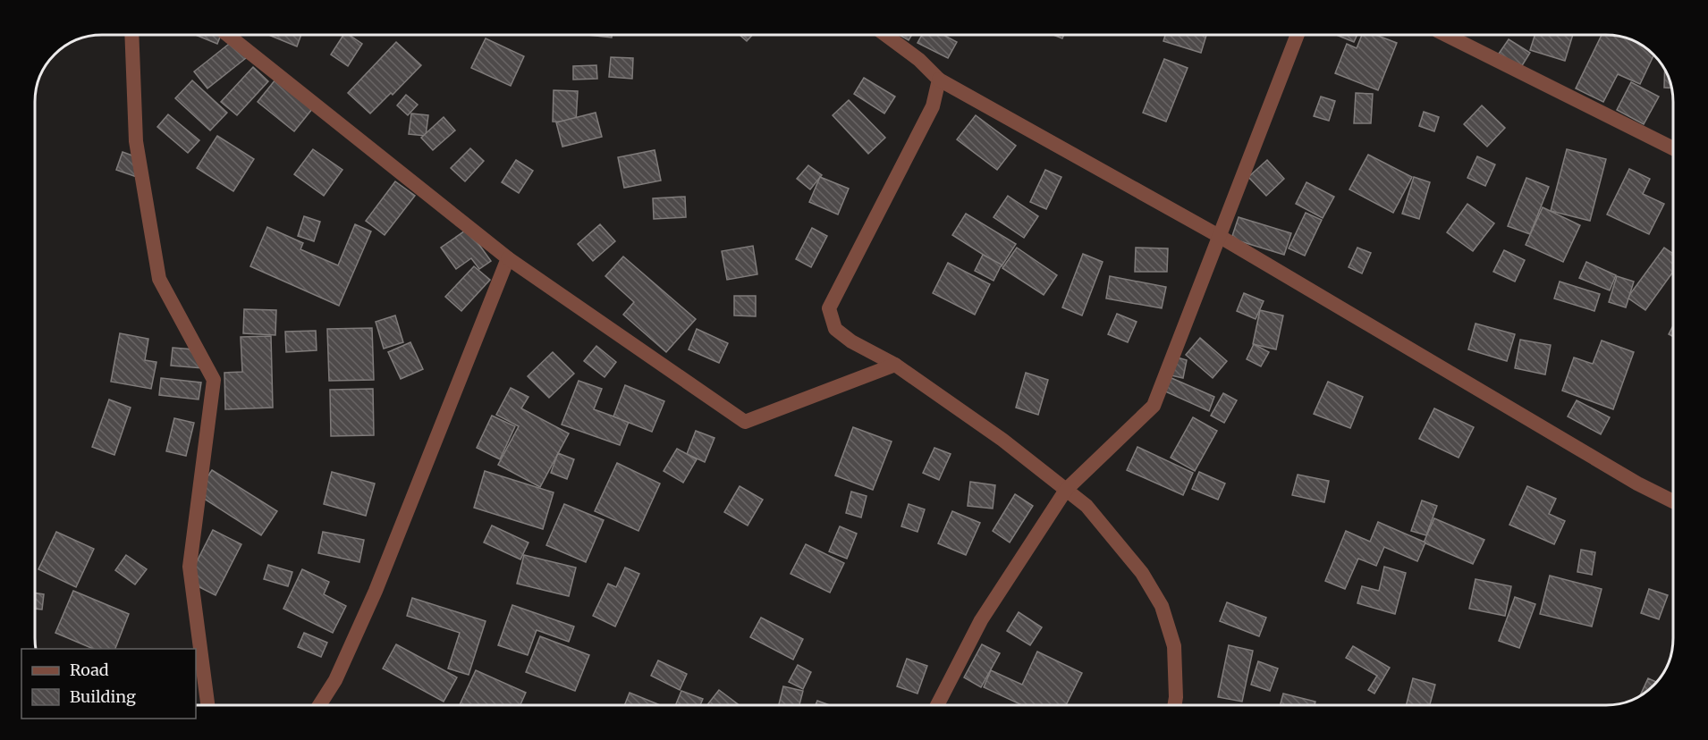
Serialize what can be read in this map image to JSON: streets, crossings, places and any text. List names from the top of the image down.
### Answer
{
  "legend": ["Road", "Building"]
}
